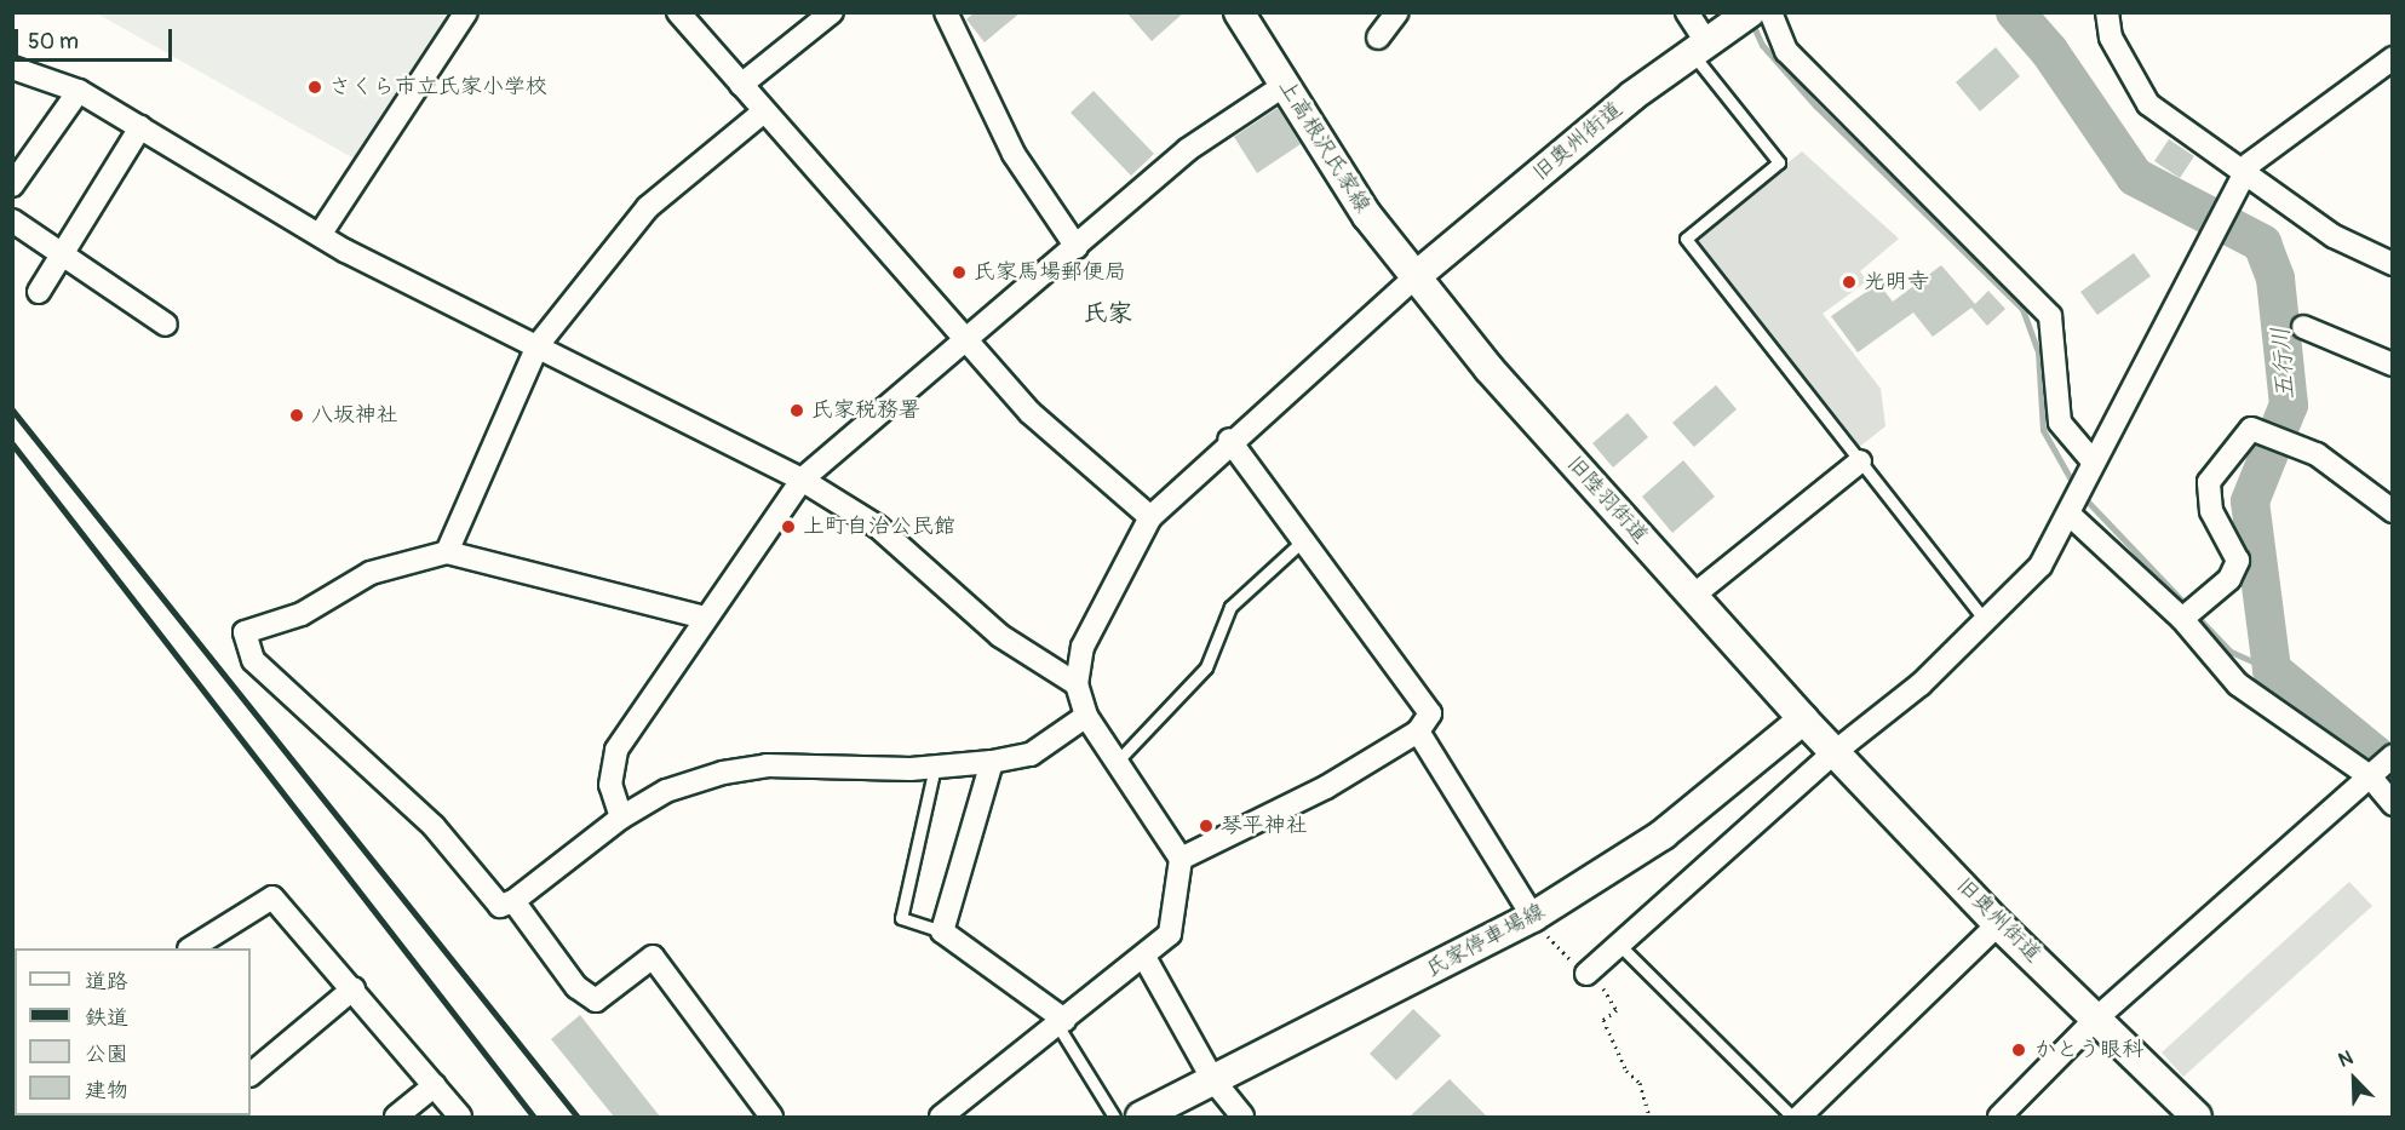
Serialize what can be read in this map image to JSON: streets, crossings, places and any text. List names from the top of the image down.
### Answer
{
  "streets": {
    "main road": [
      "旧奥州街道",
      "上高根沢氏家線",
      "旧陸羽街道",
      "氏家停車場線"
    ]
  },
  "crossings": [
    ["旧奥州街道", "上高根沢氏家線"],
    ["旧奥州街道", "旧陸羽街道"],
    ["旧奥州街道", "氏家停車場線"],
    ["上高根沢氏家線", "旧陸羽街道"],
    ["旧陸羽街道", "氏家停車場線"]
  ],
  "districts": ["氏家"],
  "water": ["五行川"],
  "places": [
    "さくら市立氏家小学校",
    "氏家馬場郵便局",
    "光明寺",
    "氏家税務署",
    "八坂神社",
    "上町自治公民館",
    "琴平神社",
    "かとう眼科"
  ],
  "legend": [
    "道路",
    "鉄道",
    "公園",
    "建物"
  ],
  "scale_bar": "50 m",
  "north": "top left"
}
